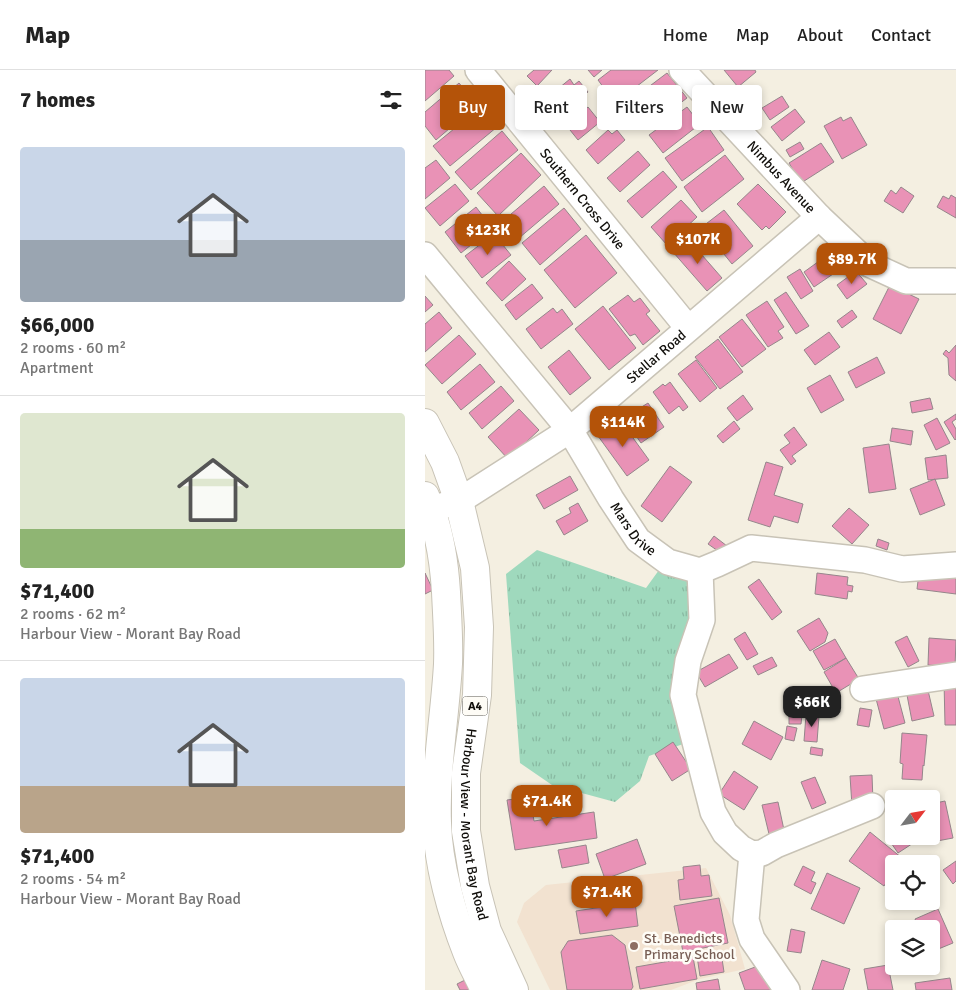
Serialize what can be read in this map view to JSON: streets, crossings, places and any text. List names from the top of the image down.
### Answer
{
  "streets": {
    "highway": ["A4", "Harbour View - Morant Bay Road"],
    "street": [
      "Nimbus Avenue",
      "Southern Cross Drive",
      "Stellar Road",
      "Mars Drive"
    ]
  },
  "crossings": [
    ["Nimbus Avenue", "Stellar Road"],
    ["Southern Cross Drive", "Stellar Road"],
    ["Stellar Road", "Mars Drive"],
    ["Stellar Road", "Harbour View - Morant Bay Road"]
  ],
  "places": ["St. Benedicts Primary School"],
  "north": "top right",
  "page": {
    "header": "Map",
    "nav": [
      "Home",
      "Map",
      "About",
      "Contact"
    ],
    "heading": "7 homes",
    "chip": [
      "Buy",
      "Rent",
      "Filters",
      "New"
    ],
    "list": [
      {
        "name": "$66,000",
        "note": "2 rooms · 60 m² · Apartment"
      },
      {
        "name": "$71,400",
        "note": "2 rooms · 62 m² · Harbour View - Morant Bay Road"
      },
      {
        "name": "$71,400",
        "note": "2 rooms · 54 m² · Harbour View - Morant Bay Road"
      }
    ],
    "price": [
      "$123K",
      "$107K",
      "$89.7K",
      "$114K",
      "$66K",
      "$71.4K",
      "$71.4K"
    ]
  }
}
